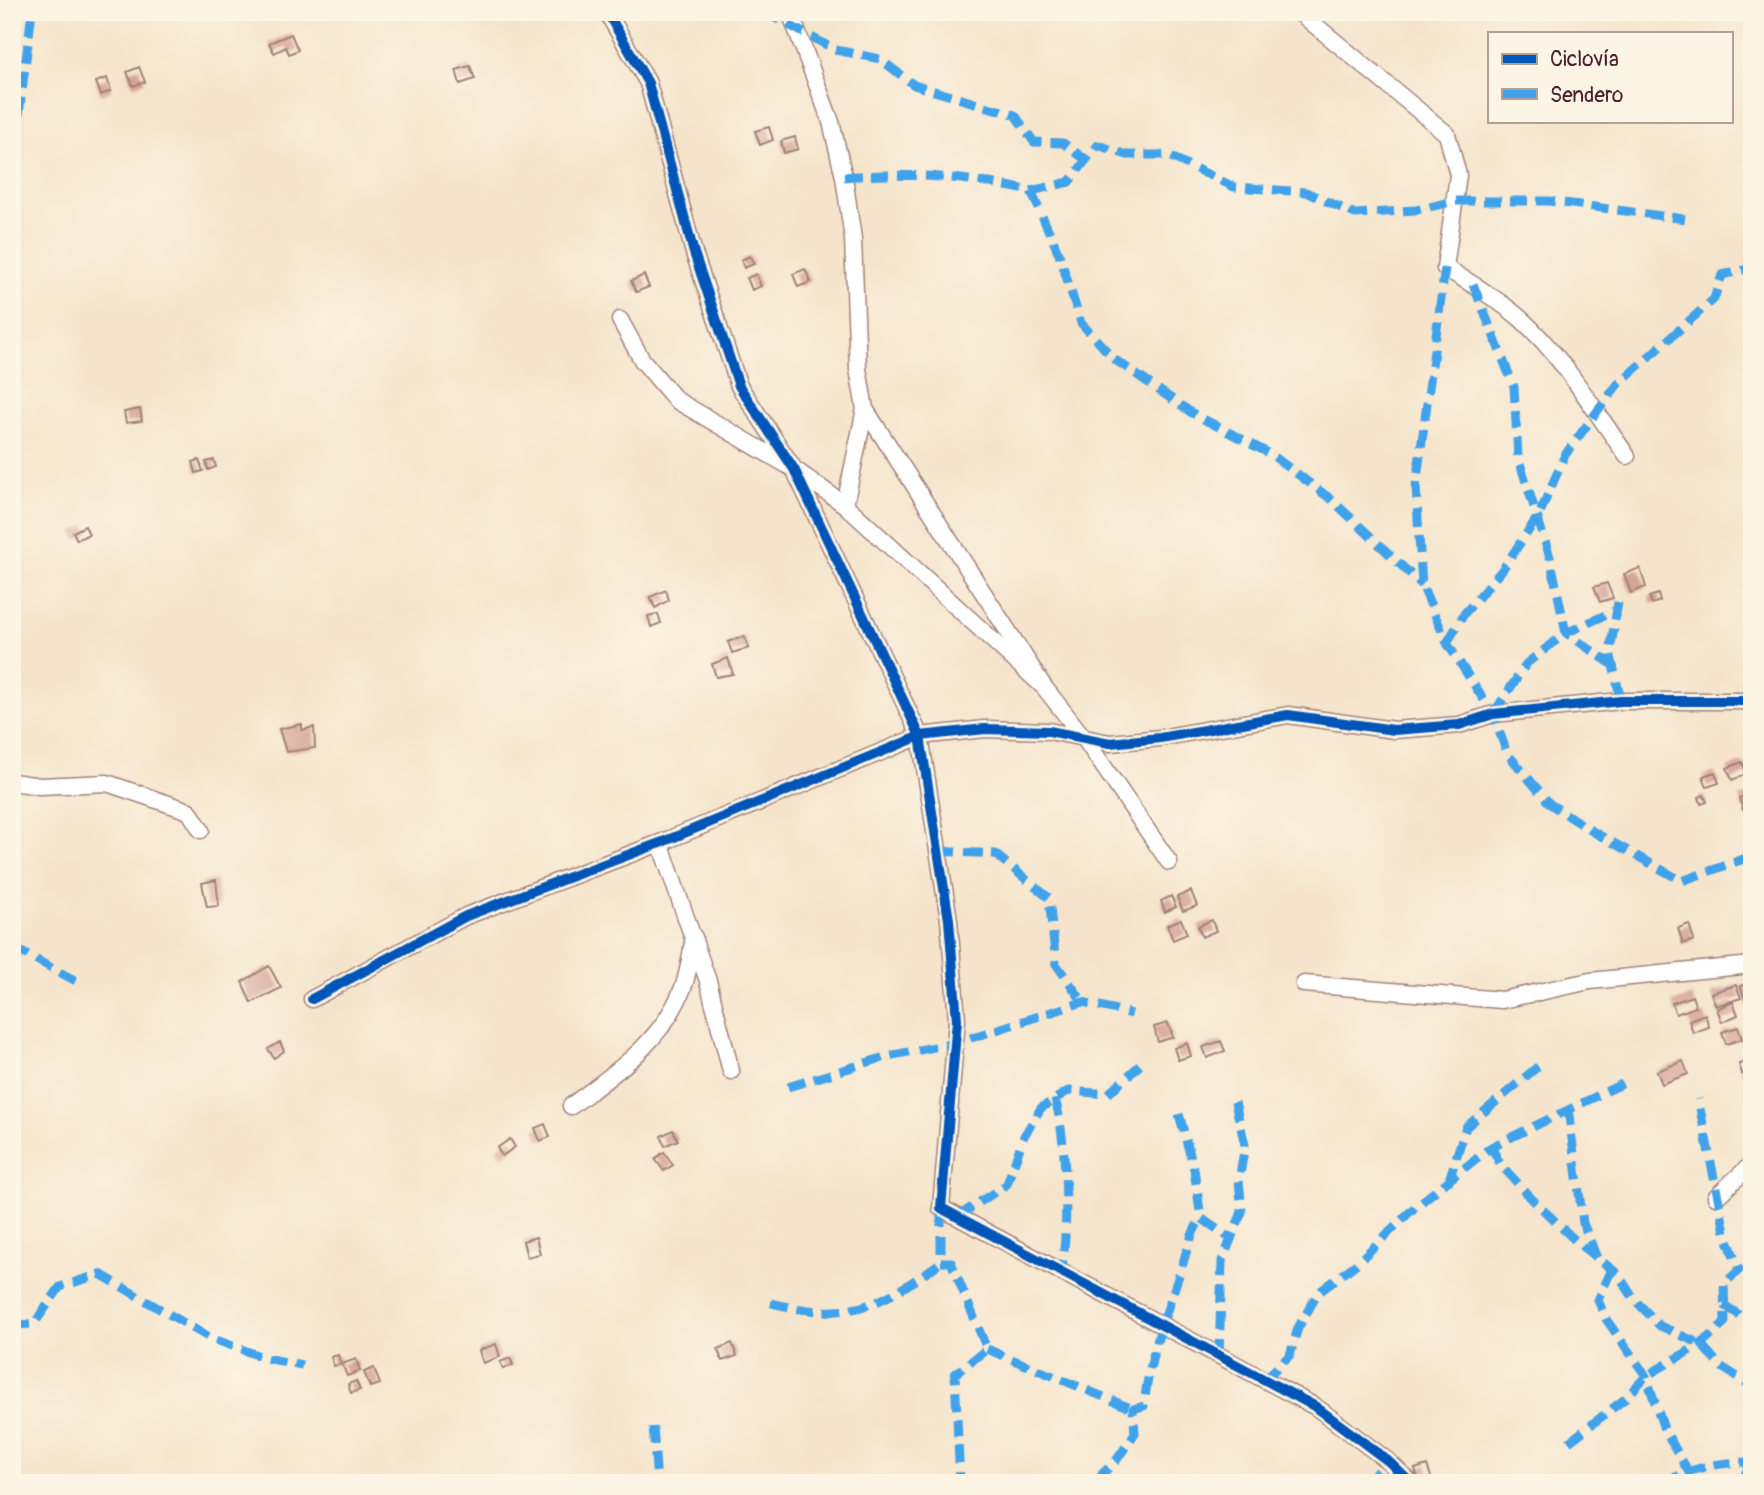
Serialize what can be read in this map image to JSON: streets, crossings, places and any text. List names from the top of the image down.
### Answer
{
  "legend": ["Ciclovía", "Sendero"]
}
